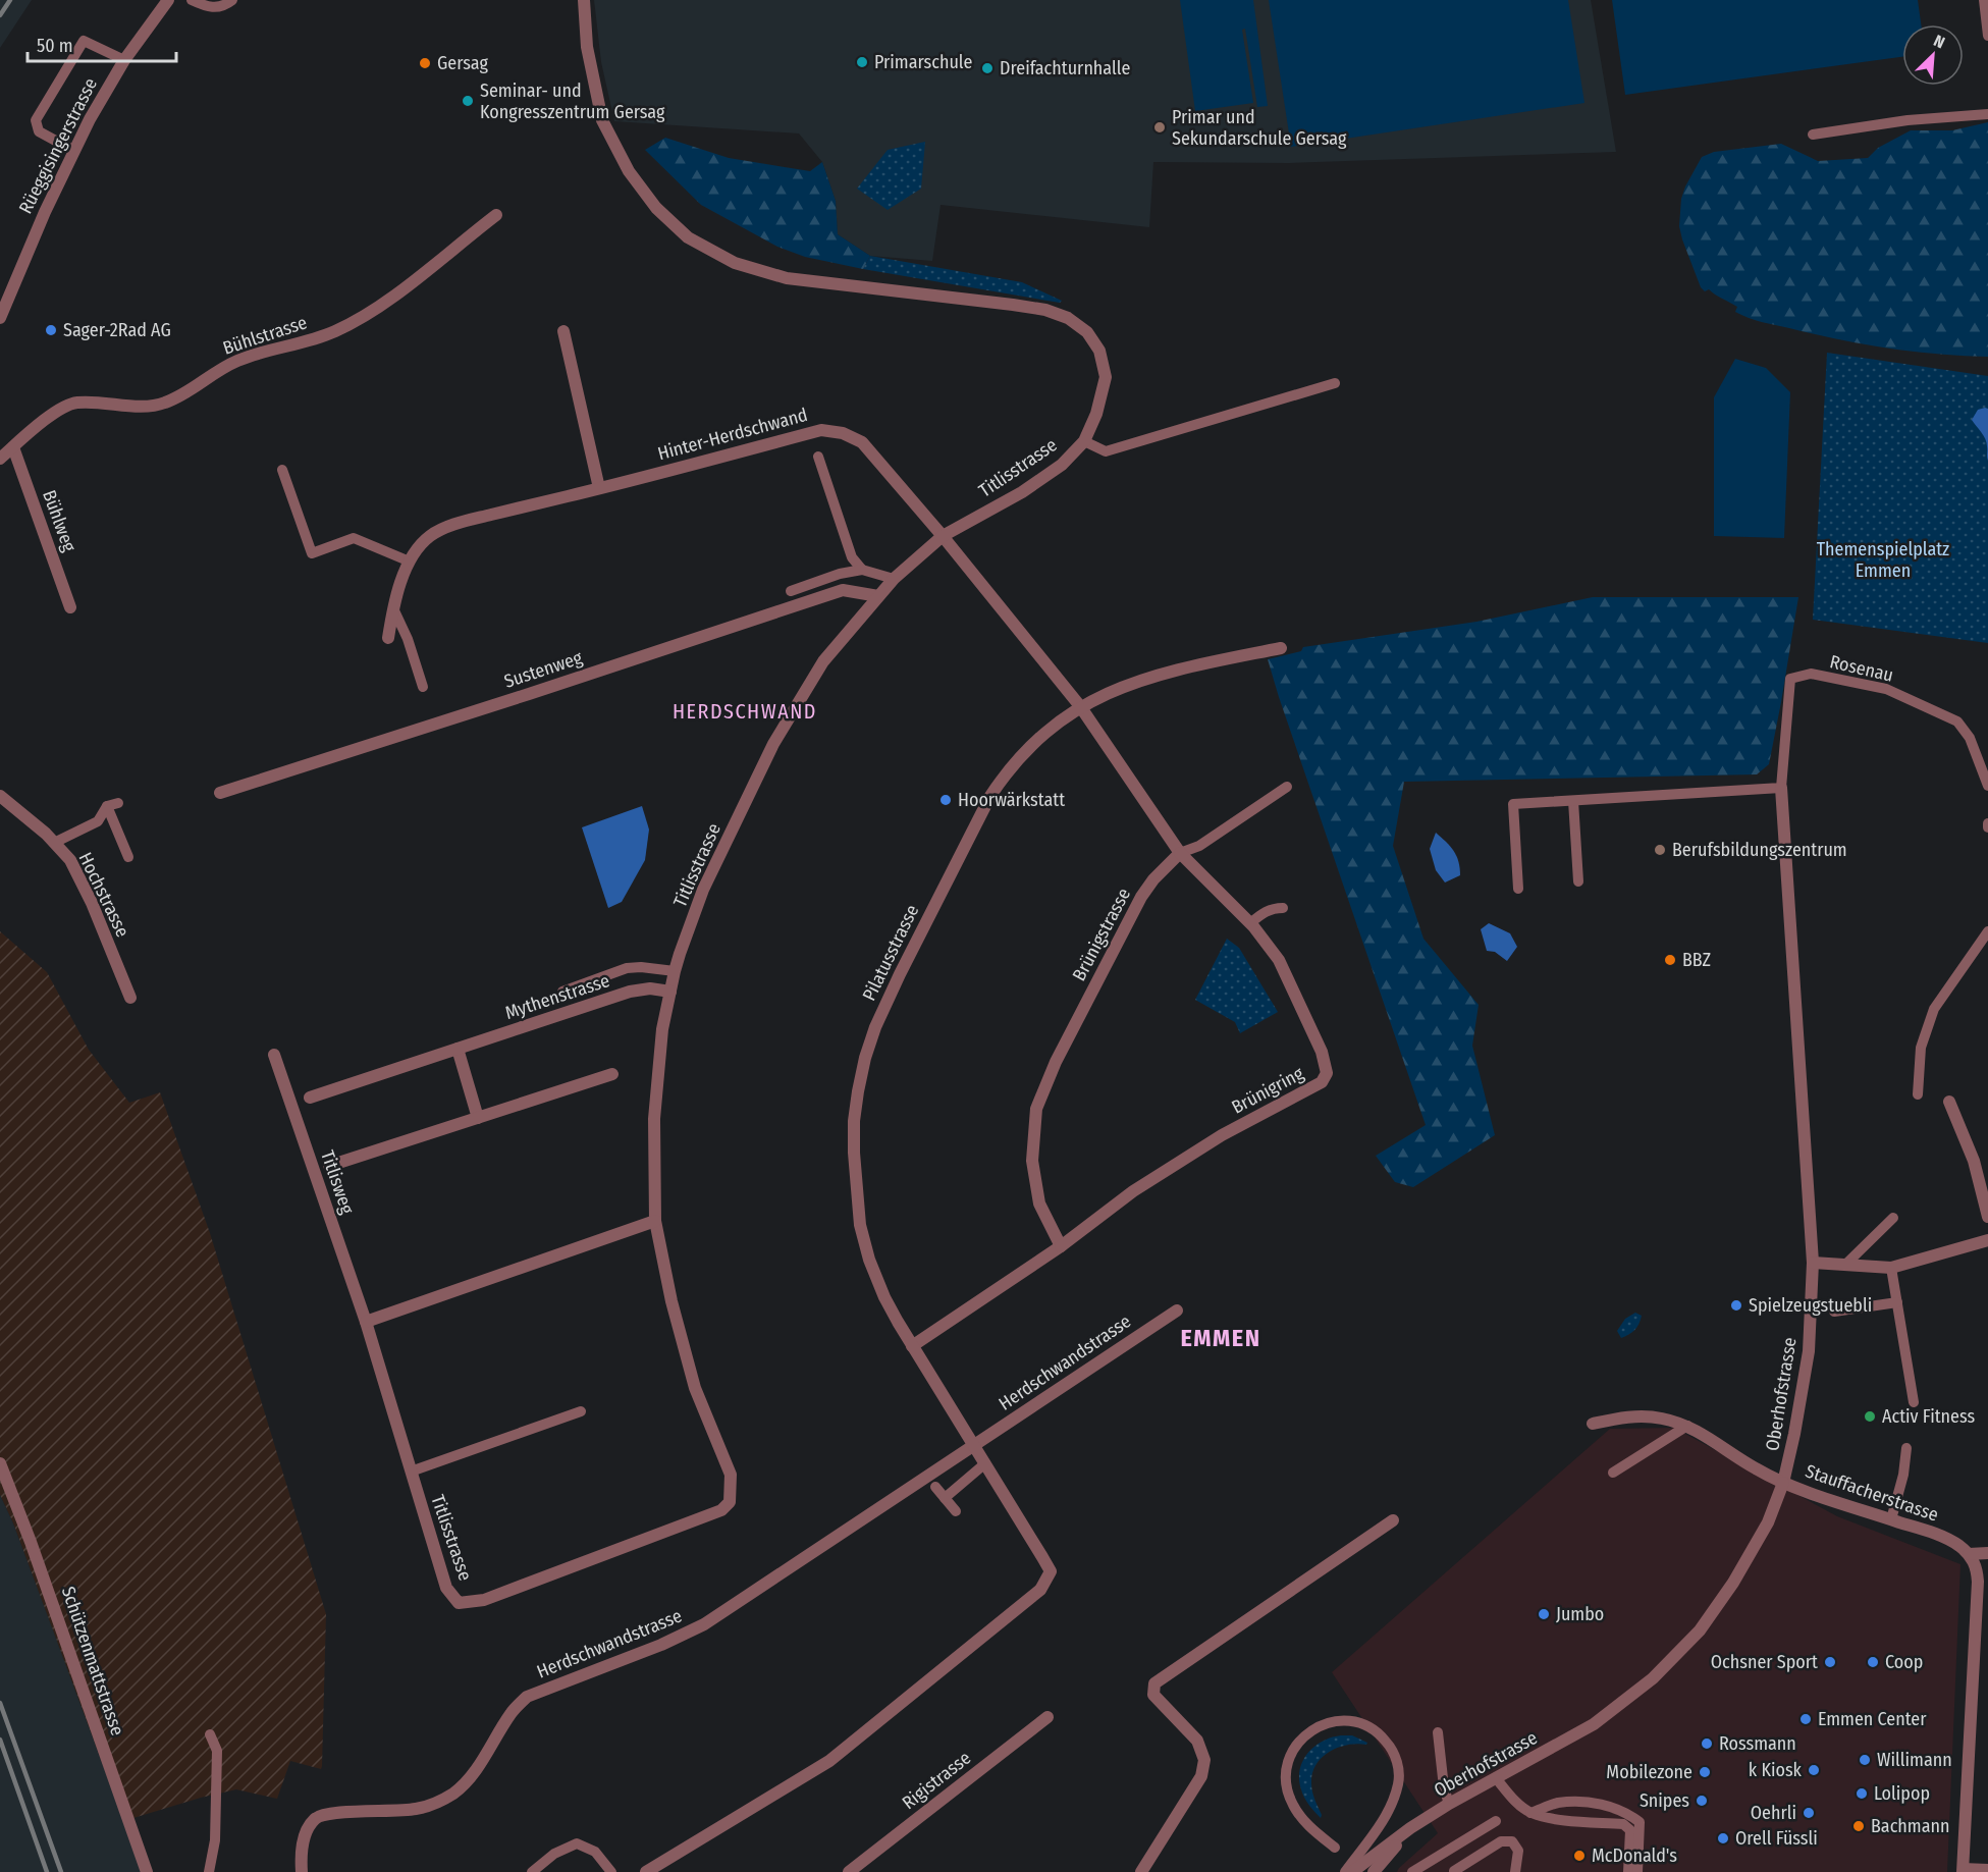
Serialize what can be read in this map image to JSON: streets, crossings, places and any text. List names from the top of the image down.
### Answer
{
  "streets": {
    "street": [
      "Rüeggisingerstrasse",
      "Bühlstrasse",
      "Hinter-Herdschwand",
      "Titlisstrasse",
      "Bühlweg",
      "Sustenweg",
      "Hochstrasse",
      "Brünigstrasse",
      "Pilatusstrasse",
      "Mythenstrasse",
      "Brünigring",
      "Titlisweg",
      "Herdschwandstrasse",
      "Oberhofstrasse",
      "Stauffacherstrasse",
      "Schützenmattstrasse",
      "Rigistrasse"
    ],
    "lane": ["Rosenau"]
  },
  "crossings": [
    ["Bühlstrasse", "Bühlweg"],
    ["Hinter-Herdschwand", "Titlisstrasse"],
    ["Titlisstrasse", "Sustenweg"],
    ["Titlisstrasse", "Mythenstrasse"],
    ["Titlisstrasse", "Titlisweg"],
    ["Rosenau", "Oberhofstrasse"],
    ["Brünigstrasse", "Brünigring"],
    ["Pilatusstrasse", "Herdschwandstrasse"],
    ["Oberhofstrasse", "Stauffacherstrasse"]
  ],
  "districts": ["HERDSCHWAND", "EMMEN"],
  "parks": ["Themenspielplatz Emmen"],
  "places": [
    "Primarschule",
    "Gersag",
    "Dreifachturnhalle",
    "Seminar- und Kongresszentrum Gersag",
    "Primar und Sekundarschule Gersag",
    "Sager-2Rad AG",
    "Hoorwärkstatt",
    "Berufsbildungszentrum",
    "BBZ",
    "Spielzeugstuebli",
    "Activ Fitness",
    "Jumbo",
    "Ochsner Sport",
    "Coop",
    "Emmen Center",
    "Rossmann",
    "Willimann",
    "k Kiosk",
    "Mobilezone",
    "Lolipop",
    "Snipes",
    "Oehrli",
    "Bachmann",
    "Orell Füssli",
    "McDonald's"
  ],
  "scale_bar": "50 m",
  "north": "top right"
}
